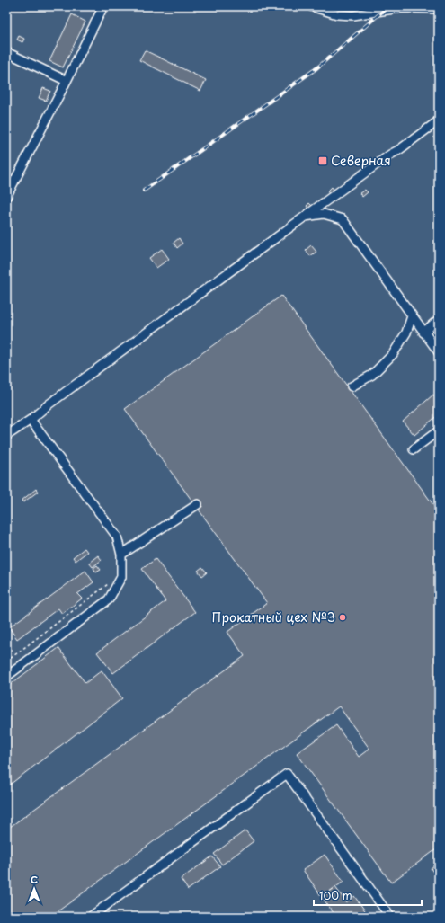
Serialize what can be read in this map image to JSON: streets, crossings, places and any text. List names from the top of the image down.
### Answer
{
  "places": {
    "transit": ["Северная"],
    "other": ["Прокатный цех №3"]
  },
  "scale_bar": "100 m",
  "north": "top"
}
